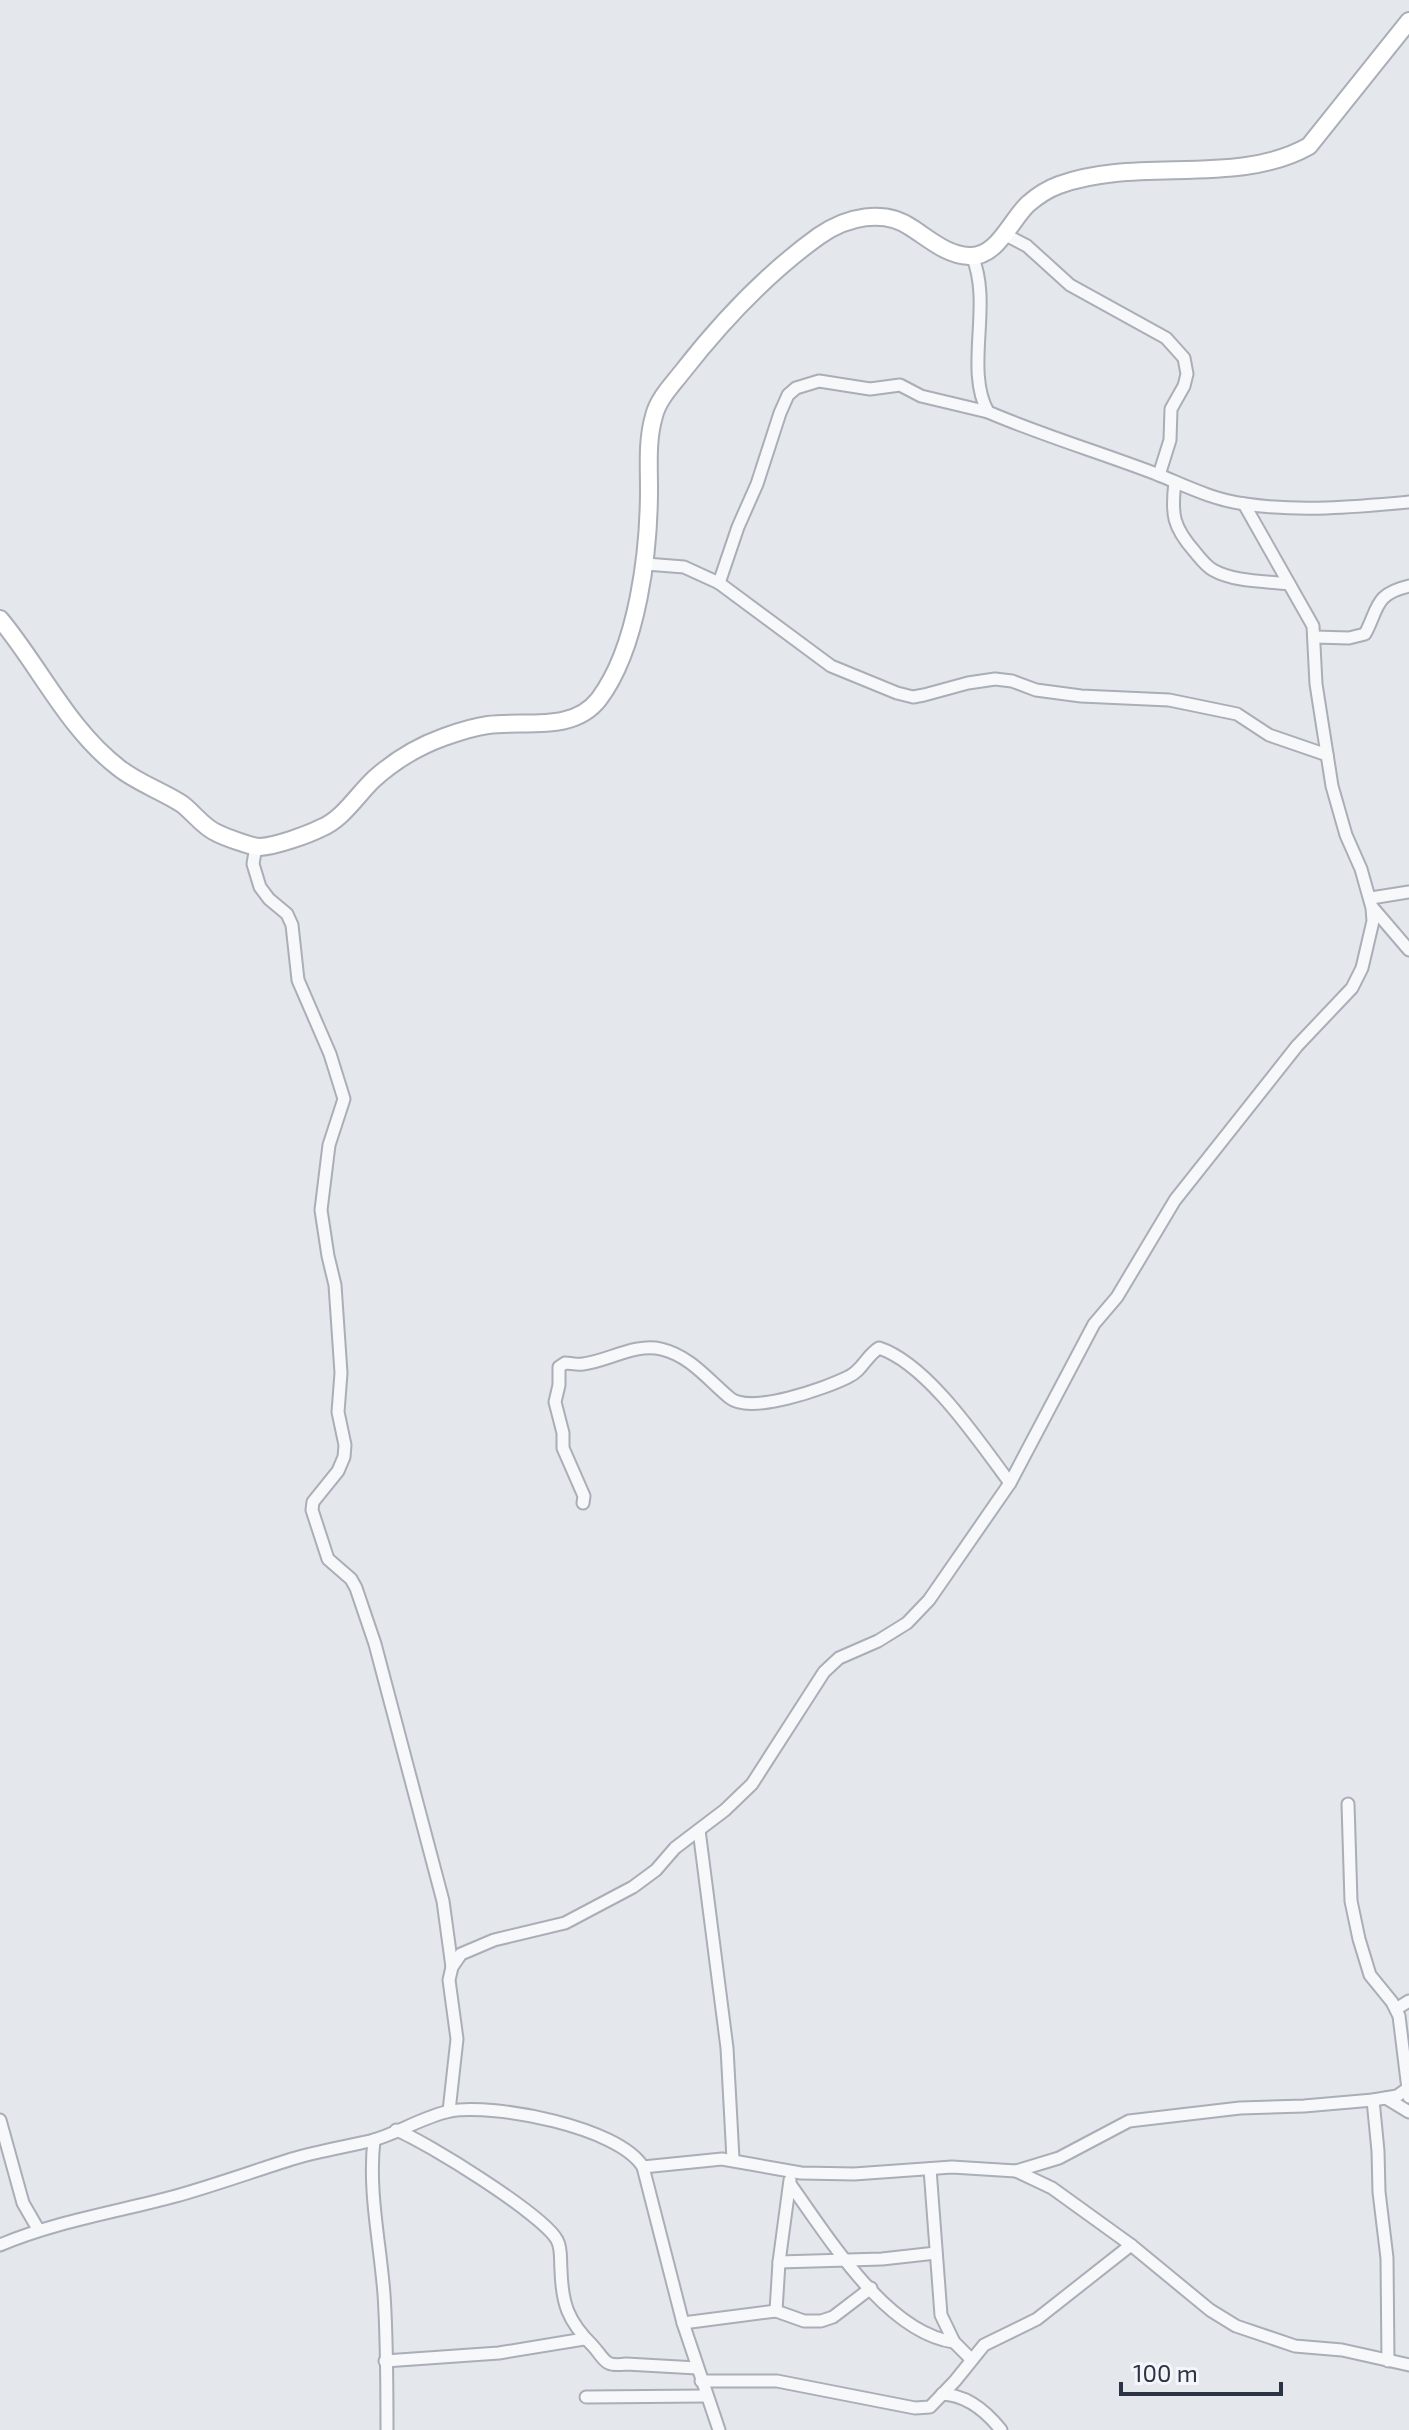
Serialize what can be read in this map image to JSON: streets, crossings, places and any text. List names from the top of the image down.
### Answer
{
  "scale_bar": "100 m"
}
